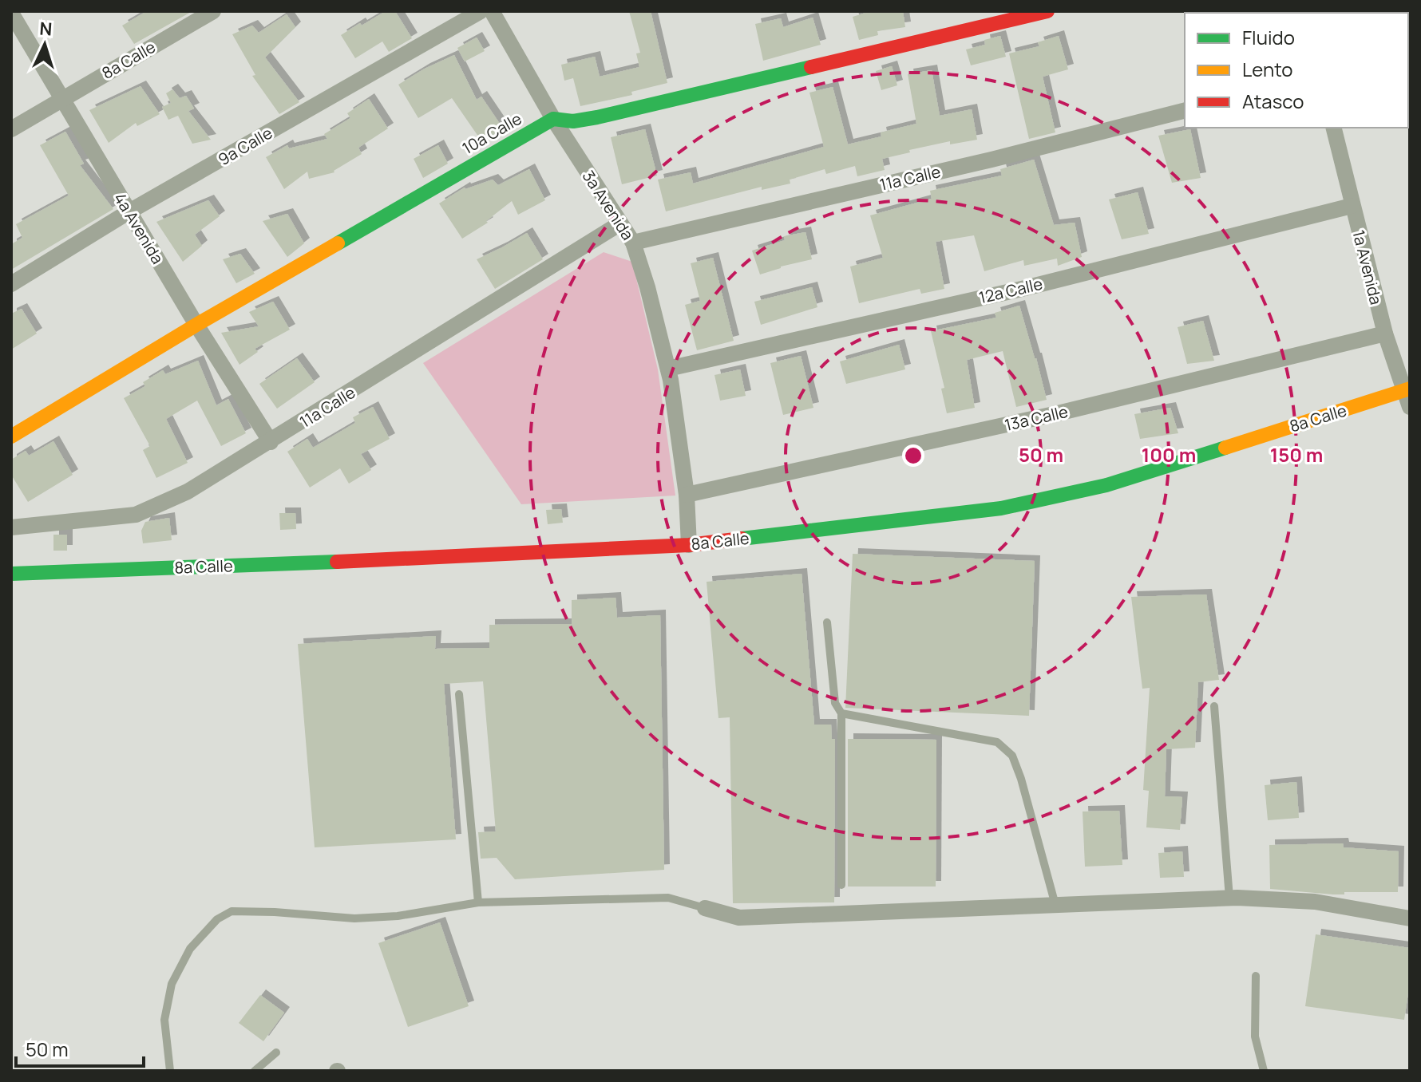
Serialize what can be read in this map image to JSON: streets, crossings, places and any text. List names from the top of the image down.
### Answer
{
  "streets": {
    "street": [
      "8a Calle",
      "10a Calle",
      "9a Calle",
      "11a Calle",
      "3a Avenida",
      "4a Avenida",
      "1a Avenida",
      "12a Calle",
      "13a Calle"
    ]
  },
  "crossings": [
    ["8a Calle", "3a Avenida"],
    ["8a Calle", "4a Avenida"],
    ["8a Calle", "1a Avenida"],
    ["10a Calle", "3a Avenida"],
    ["10a Calle", "4a Avenida"],
    ["9a Calle", "4a Avenida"],
    ["11a Calle", "3a Avenida"],
    ["11a Calle", "4a Avenida"],
    ["3a Avenida", "12a Calle"],
    ["3a Avenida", "13a Calle"],
    ["1a Avenida", "12a Calle"],
    ["1a Avenida", "13a Calle"]
  ],
  "legend": ["Fluido", "Lento", "Atasco"],
  "scale_bar": "50 m",
  "north": "top",
  "rings": ["50 m", "100 m", "150 m"]
}
